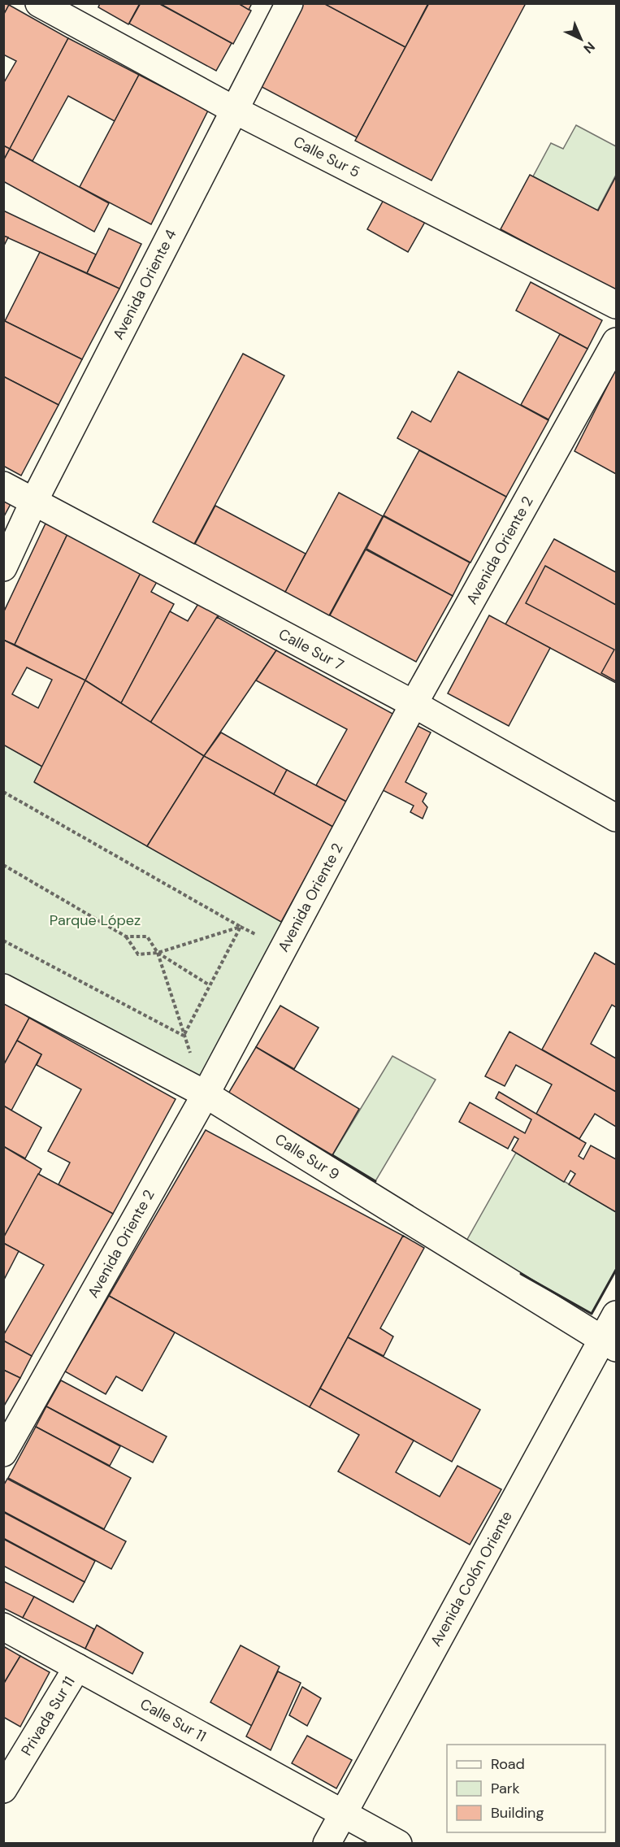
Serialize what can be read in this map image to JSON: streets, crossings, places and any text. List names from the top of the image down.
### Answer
{
  "streets": {
    "street": [
      "Calle Sur 5",
      "Avenida Oriente 4",
      "Avenida Oriente 2",
      "Calle Sur 7",
      "Calle Sur 9",
      "Avenida Colón Oriente",
      "Privada Sur 11",
      "Calle Sur 11"
    ]
  },
  "crossings": [
    ["Calle Sur 5", "Avenida Oriente 4"],
    ["Avenida Oriente 4", "Calle Sur 7"],
    ["Avenida Oriente 2", "Calle Sur 7"],
    ["Avenida Oriente 2", "Calle Sur 9"],
    ["Calle Sur 9", "Avenida Colón Oriente"],
    ["Avenida Colón Oriente", "Calle Sur 11"],
    ["Privada Sur 11", "Calle Sur 11"]
  ],
  "parks": ["Parque López"],
  "legend": ["Road", "Park", "Building"],
  "north": "bottom right"
}
